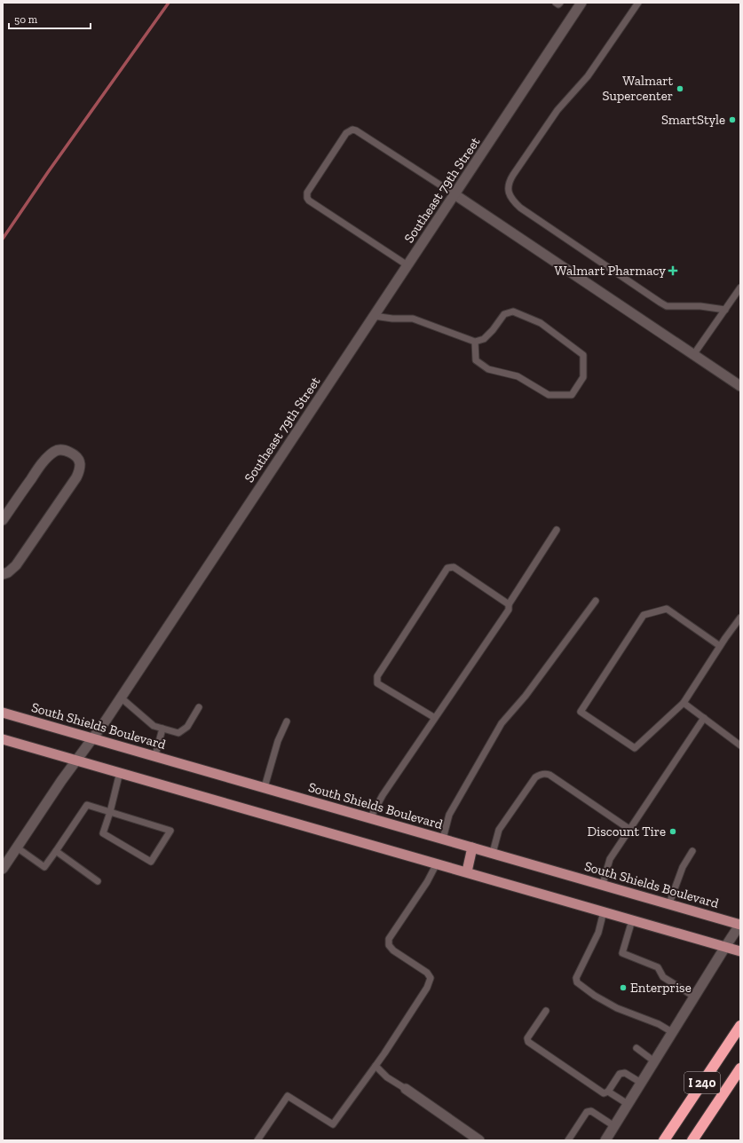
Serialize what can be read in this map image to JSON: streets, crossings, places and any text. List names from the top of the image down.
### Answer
{
  "streets": {
    "highway": ["I 240"],
    "main road": ["South Shields Boulevard"],
    "street": ["Southeast 79th Street"]
  },
  "crossings": [
    ["Southeast 79th Street", "South Shields Boulevard"]
  ],
  "places": {
    "other": [
      "Walmart Supercenter",
      "SmartStyle",
      "Discount Tire",
      "Enterprise"
    ],
    "health": ["Walmart Pharmacy"]
  },
  "scale_bar": "50 m"
}
